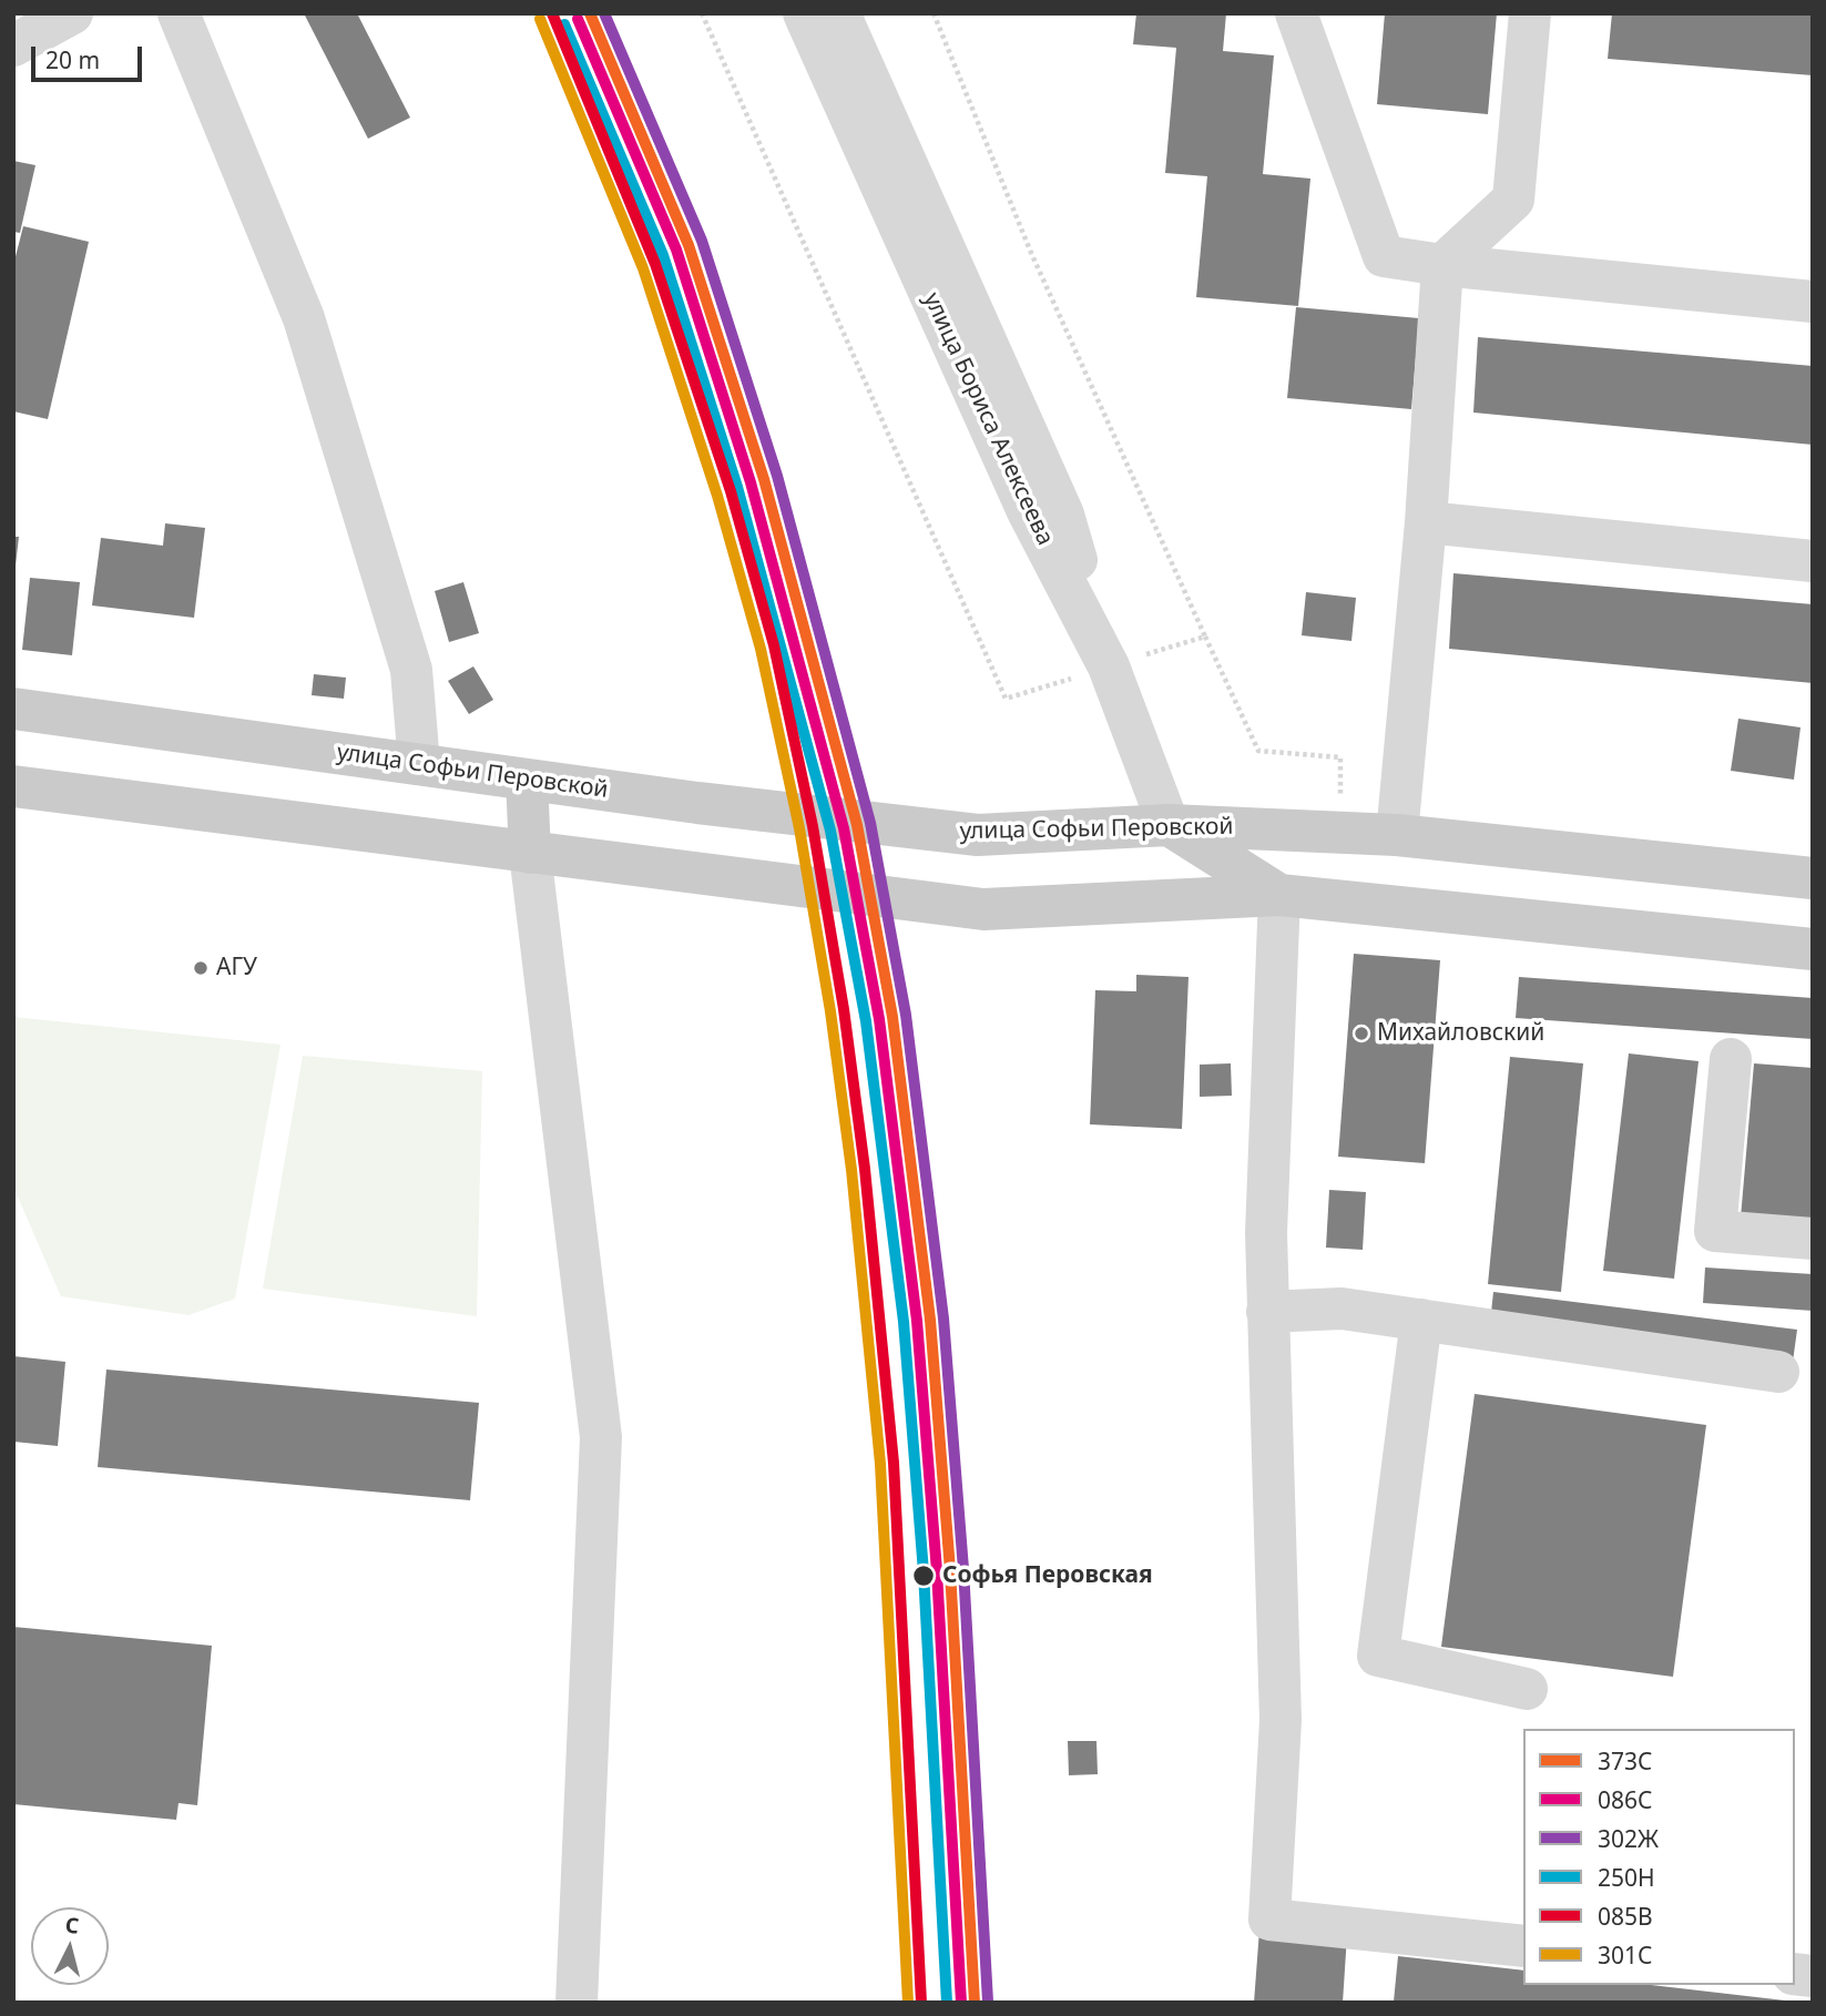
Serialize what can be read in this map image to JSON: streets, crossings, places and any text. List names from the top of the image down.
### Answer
{
  "streets": {
    "main road": ["улица Софьи Перовской"],
    "street": ["улица Бориса Алексеева"]
  },
  "crossings": [
    ["улица Бориса Алексеева", "улица Софьи Перовской"]
  ],
  "places": ["АГУ", "Михайловский", "Софья Перовская"],
  "lines": [
    "transit line 373C",
    "transit line 302Ж",
    "transit line 085В",
    "transit line 086С",
    "transit line 301С",
    "transit line 250Н"
  ],
  "legend": [
    "373C",
    "086С",
    "302Ж",
    "250Н",
    "085В",
    "301С"
  ],
  "scale_bar": "20 m",
  "north": "top"
}
